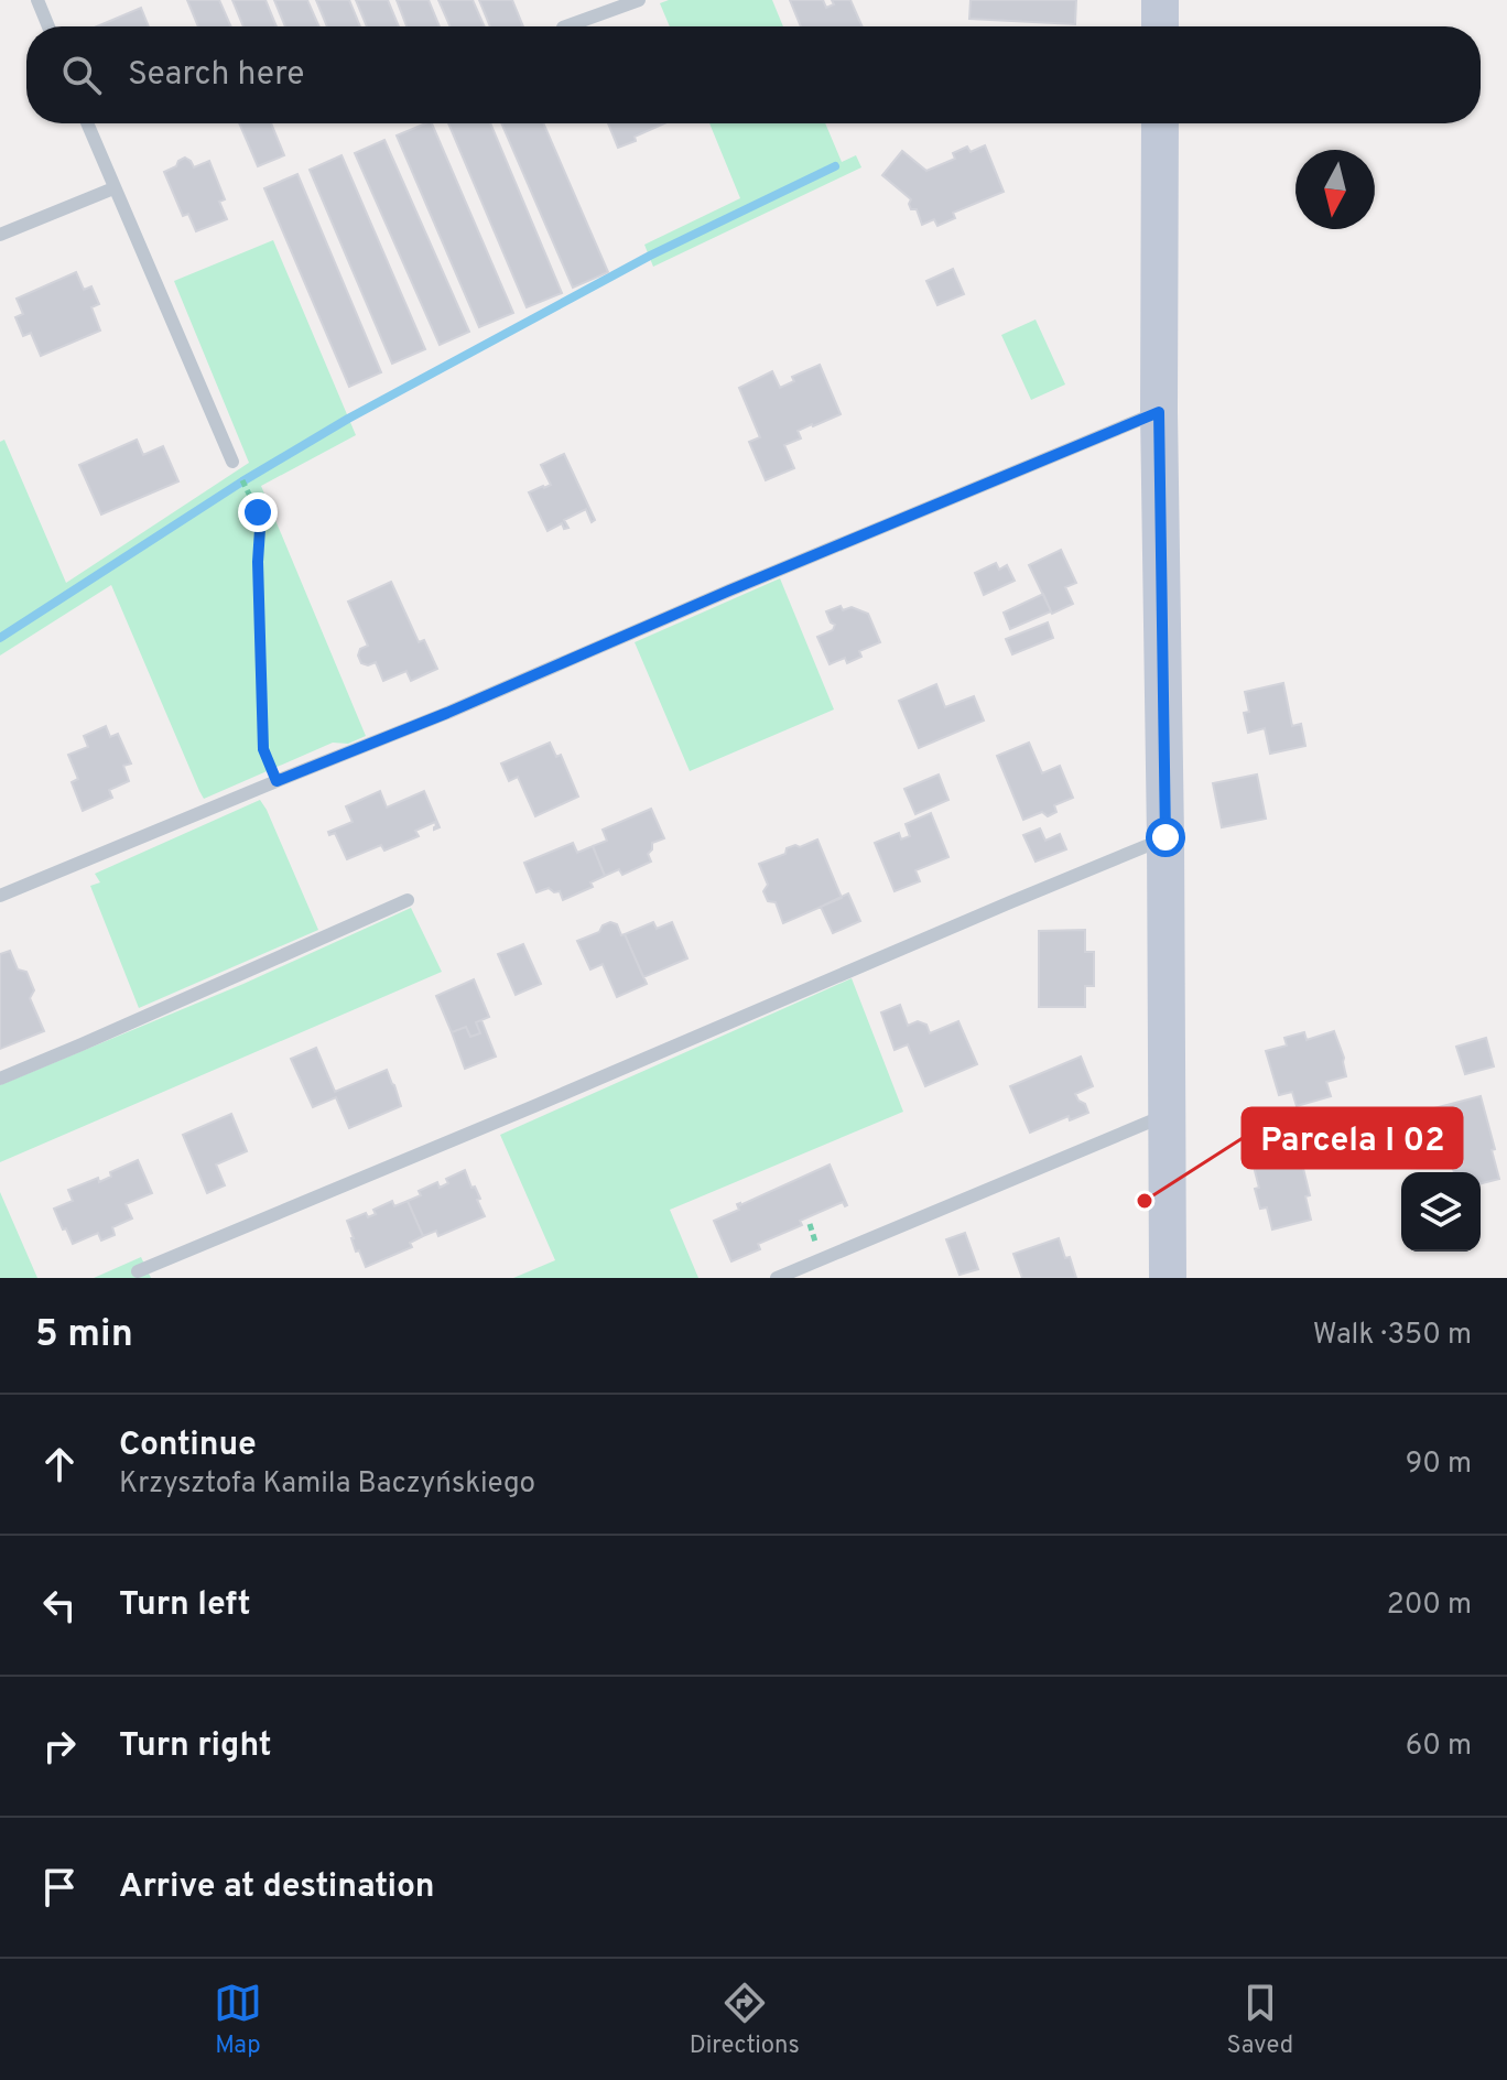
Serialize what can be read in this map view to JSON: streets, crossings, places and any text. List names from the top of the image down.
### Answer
{
  "places": ["Parcela I 02"],
  "north": "bottom",
  "page": {
    "search": "Search here",
    "heading": ["5 min", "Walk · 350 m"],
    "list": [
      ["Continue", "Krzysztofa Kamila Baczyńskiego", "90 m"],
      ["Turn left", "200 m"],
      ["Turn right", "60 m"],
      "Arrive at destination"
    ],
    "nav": ["Map", "Directions", "Saved"]
  }
}
